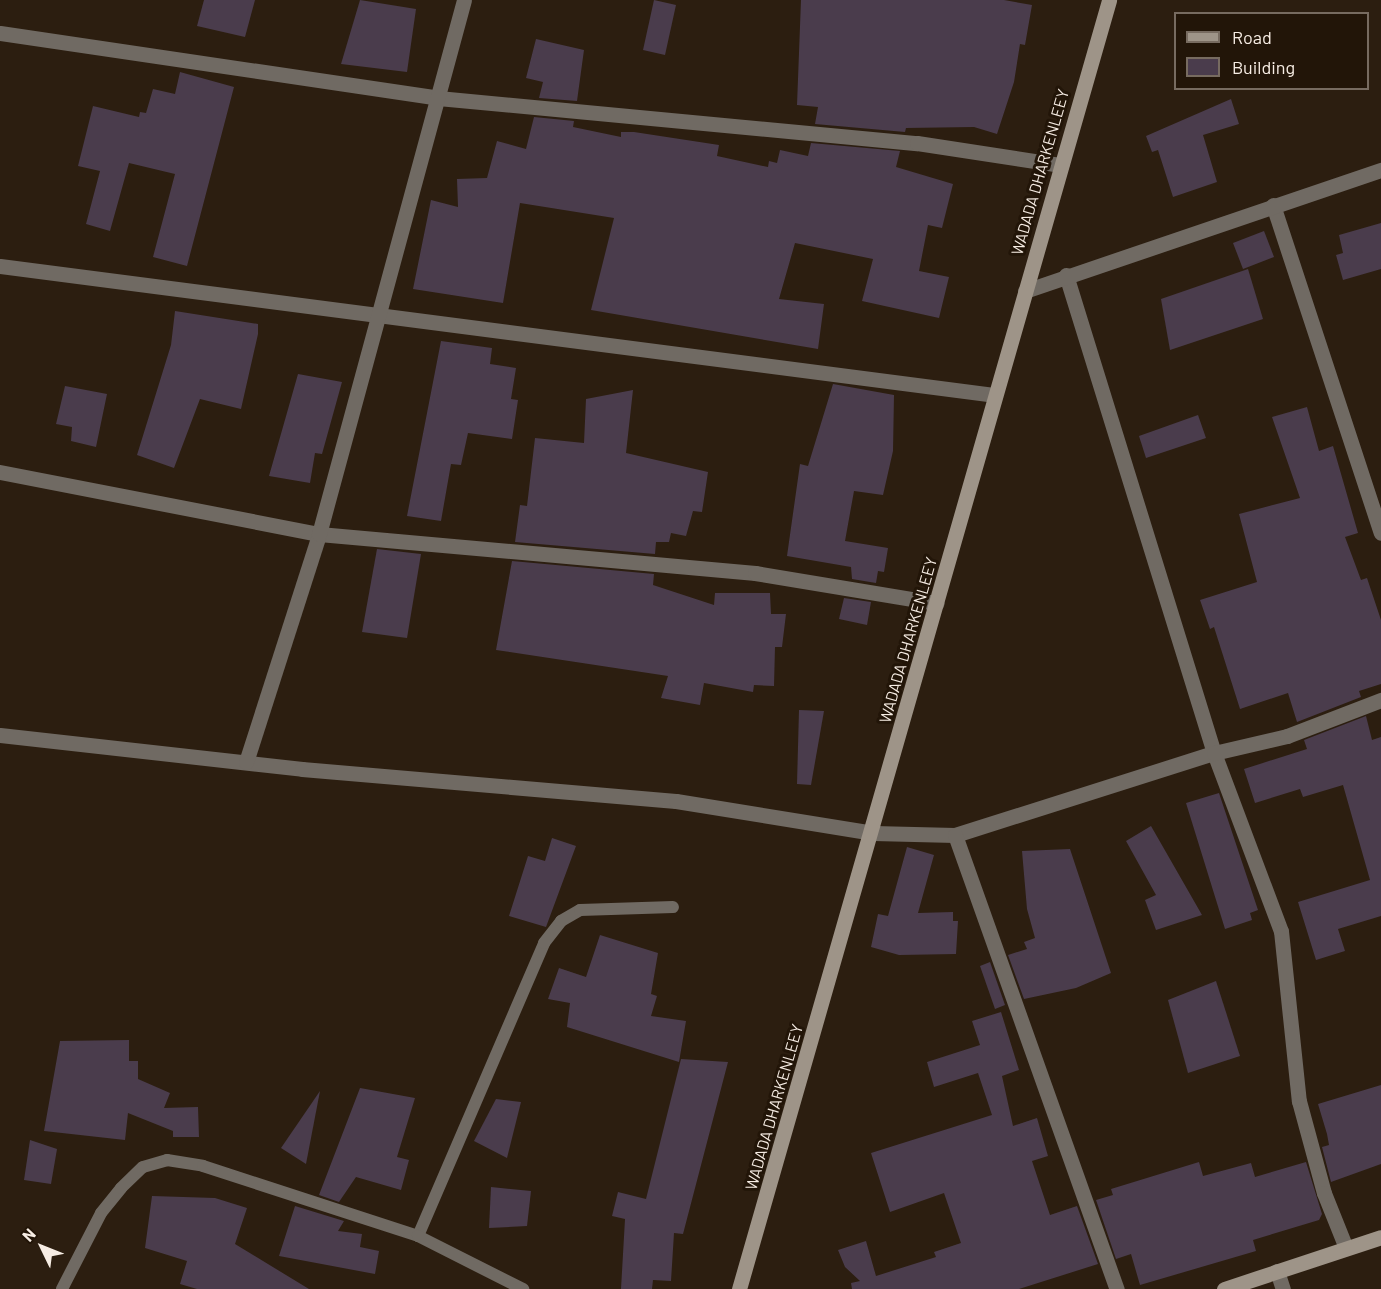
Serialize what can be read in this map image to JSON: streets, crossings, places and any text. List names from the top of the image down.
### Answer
{
  "streets": {
    "main road": ["WADADA DHARKENLEEY"]
  },
  "legend": ["Road", "Building"],
  "north": "top left"
}
